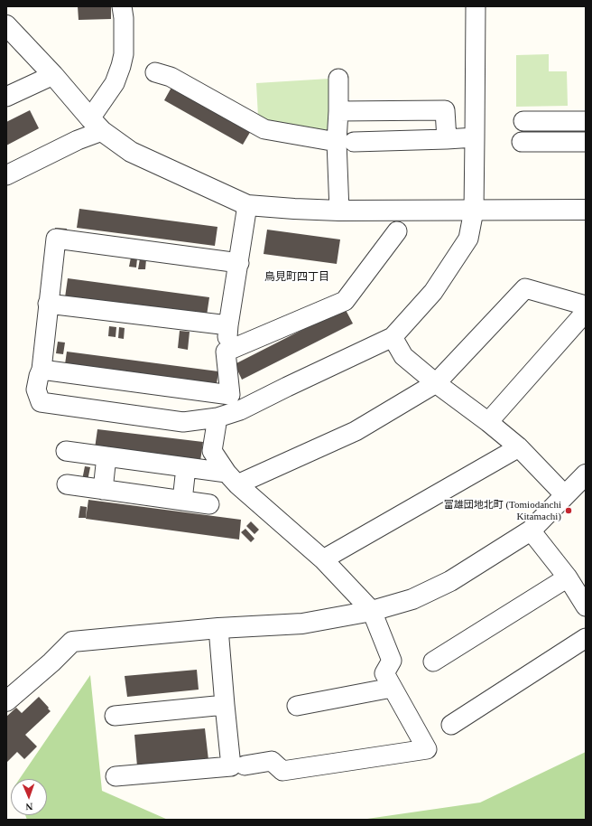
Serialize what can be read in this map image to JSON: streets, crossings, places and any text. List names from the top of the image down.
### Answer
{
  "districts": ["鳥見町四丁目"],
  "places": ["富雄団地北町 (Tomiodanchi Kitamachi)"],
  "north": "bottom"
}
